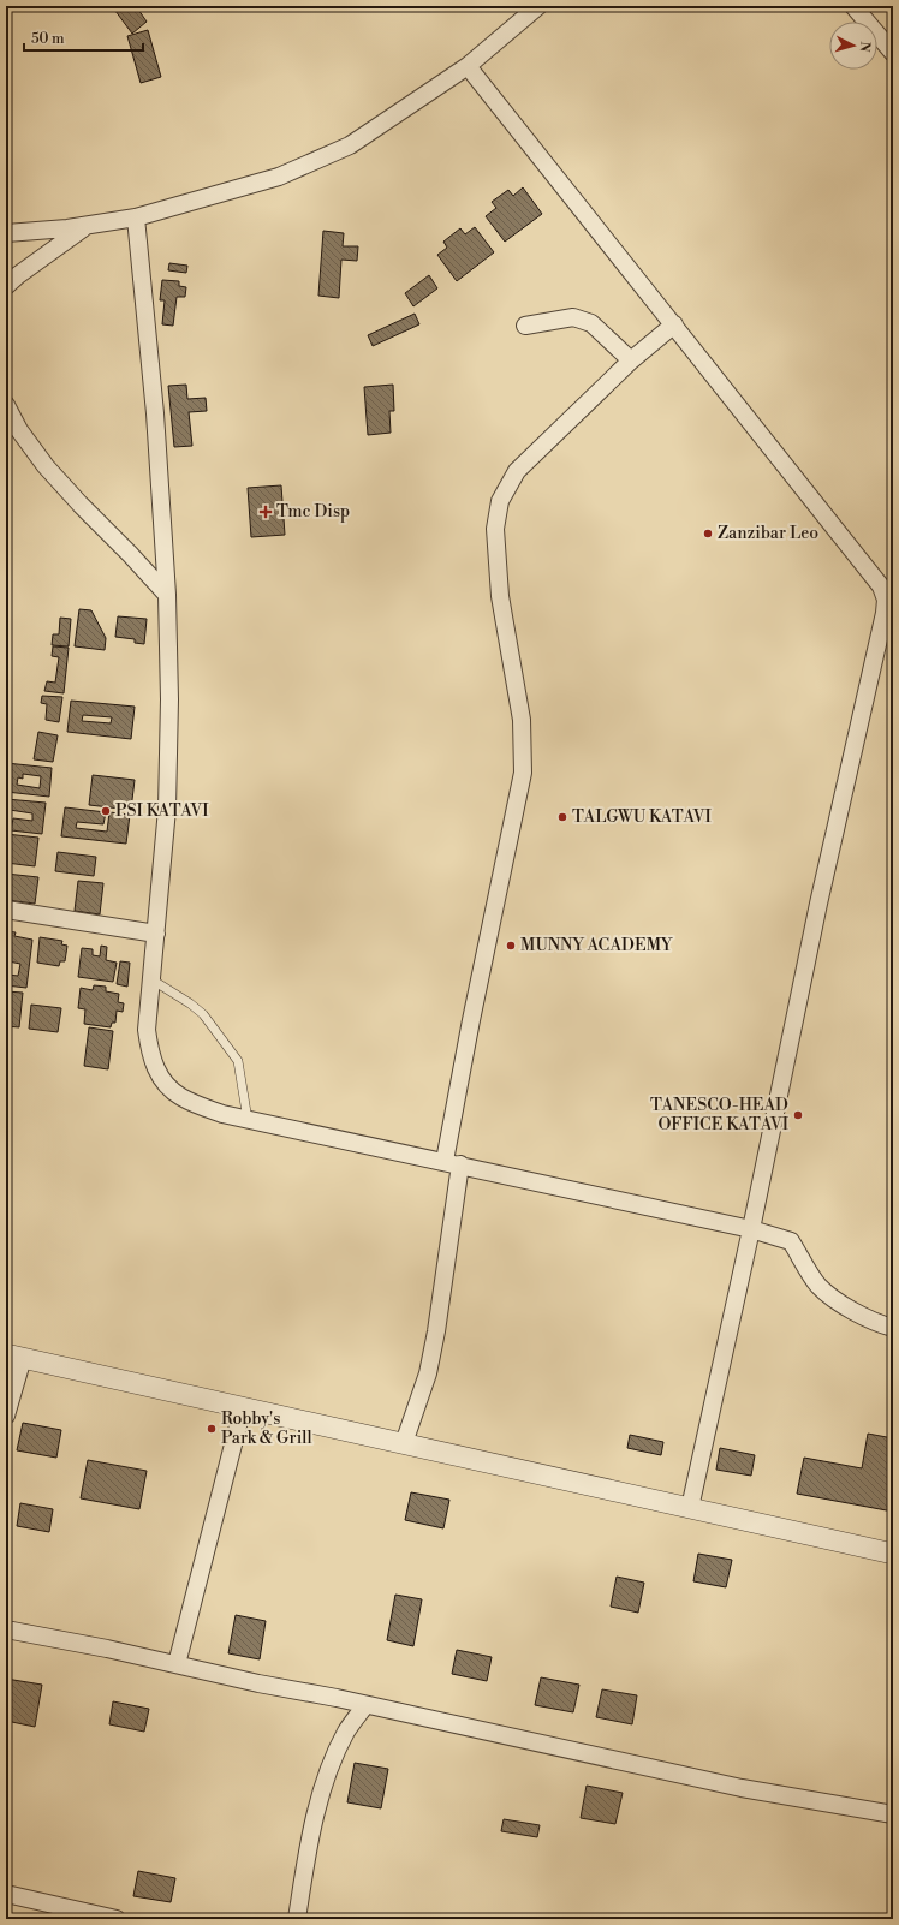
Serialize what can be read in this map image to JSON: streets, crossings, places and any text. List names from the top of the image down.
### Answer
{
  "places": {
    "health": ["Tmc Disp"],
    "other": [
      "Zanzibar Leo",
      "PSI KATAVI",
      "TALGWU KATAVI",
      "MUNNY ACADEMY",
      "TANESCO-HEAD OFFICE KATAVI",
      "Robby's Park & Grill"
    ]
  },
  "scale_bar": "50 m",
  "north": "right"
}
